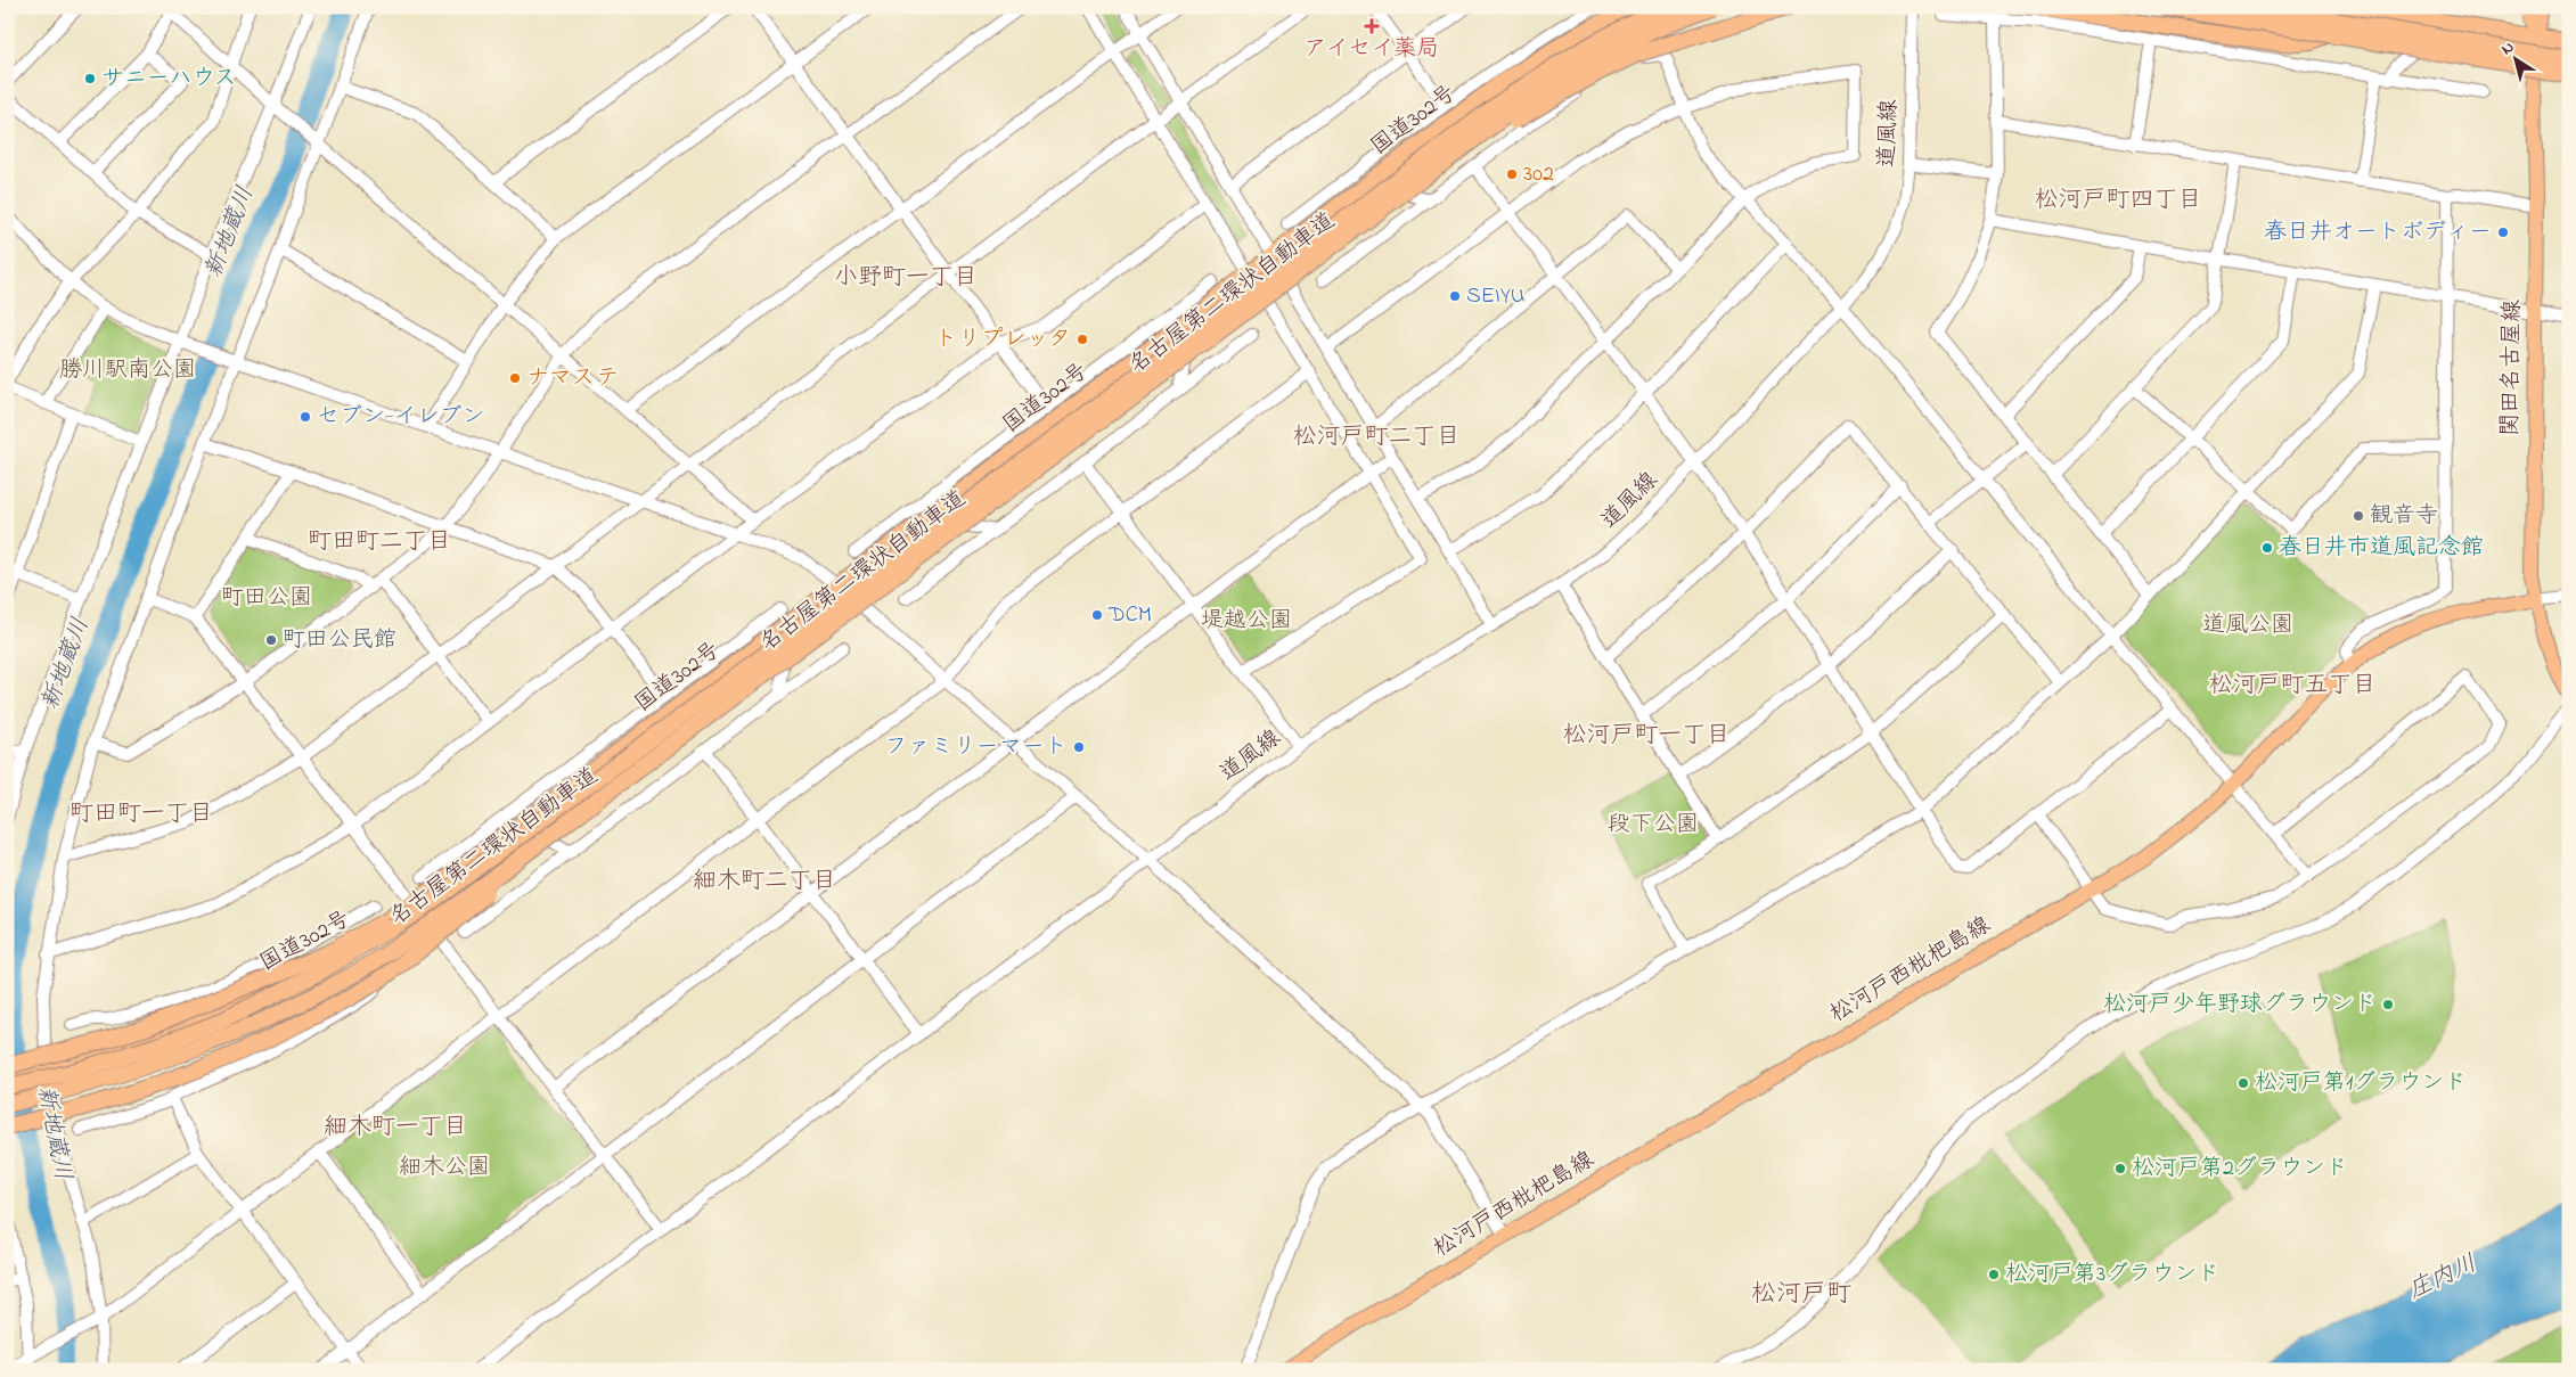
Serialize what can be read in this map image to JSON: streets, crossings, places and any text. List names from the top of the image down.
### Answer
{
  "streets": {
    "highway": ["国道302号", "名古屋第二環状自動車道"],
    "main road": ["関田名古屋線", "松河戸西枇杷島線"],
    "street": ["道風線"]
  },
  "crossings": [
    ["関田名古屋線", "松河戸西枇杷島線"]
  ],
  "districts": [
    "松河戸町四丁目",
    "小野町一丁目",
    "松河戸町二丁目",
    "町田町二丁目",
    "松河戸町五丁目",
    "松河戸町一丁目",
    "町田町一丁目",
    "細木町二丁目",
    "細木町一丁目",
    "松河戸町"
  ],
  "water": ["新地蔵川", "庄内川"],
  "parks": [
    "勝川駅南公園",
    "町田公園",
    "堤越公園",
    "道風公園",
    "段下公園",
    "細木公園"
  ],
  "places": {
    "health": ["アイセイ薬局"],
    "other": [
      "サニーハウス",
      "302",
      "春日井オートボディー",
      "SEIYU",
      "トリプレッタ",
      "ナマステ",
      "セブン-イレブン",
      "観音寺",
      "春日井市道風記念館",
      "DCM",
      "町田公民館",
      "ファミリーマート",
      "松河戸少年野球グラウンド",
      "松河戸第1グラウンド",
      "松河戸第2グラウンド",
      "松河戸第3グラウンド"
    ]
  },
  "north": "top left"
}
